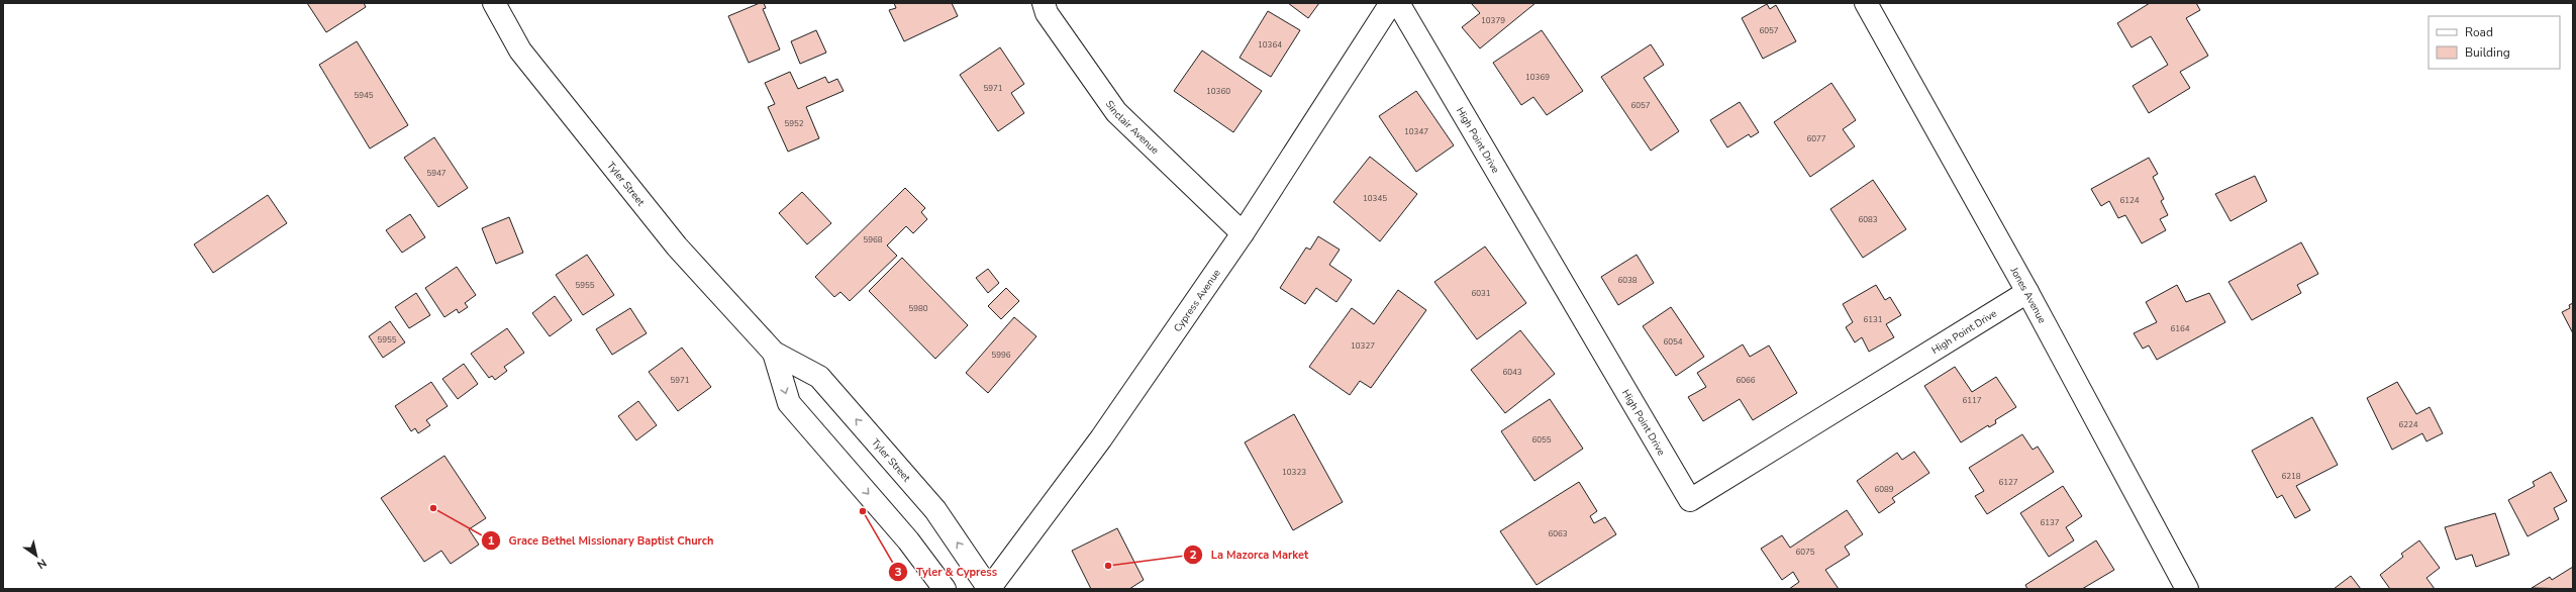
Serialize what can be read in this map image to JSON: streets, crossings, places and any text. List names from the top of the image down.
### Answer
{
  "streets": {
    "street": [
      "Sinclair Avenue",
      "High Point Drive",
      "Tyler Street",
      "Jones Avenue",
      "Cypress Avenue"
    ]
  },
  "crossings": [
    ["Sinclair Avenue", "Cypress Avenue"],
    ["High Point Drive", "Jones Avenue"],
    ["Tyler Street", "Cypress Avenue"]
  ],
  "places": ["Grace Bethel Missionary Baptist Church", "Tyler & Cypress", "La Mazorca Market"],
  "house_numbers": [
    "10379",
    "6057",
    "10364",
    "10369",
    "5971",
    "10360",
    "5945",
    "6057",
    "5952",
    "10347",
    "6077",
    "5947",
    "10345",
    "6124",
    "6083",
    "5968",
    "6038",
    "5955",
    "6031",
    "5980",
    "6131",
    "6164",
    "5955",
    "6054",
    "10327",
    "5996",
    "6043",
    "5971",
    "6066",
    "6117",
    "6224",
    "6055",
    "10323",
    "6218",
    "6127",
    "6089",
    "6137",
    "6063",
    "6075"
  ],
  "legend": ["Road", "Building"],
  "north": "bottom right"
}
